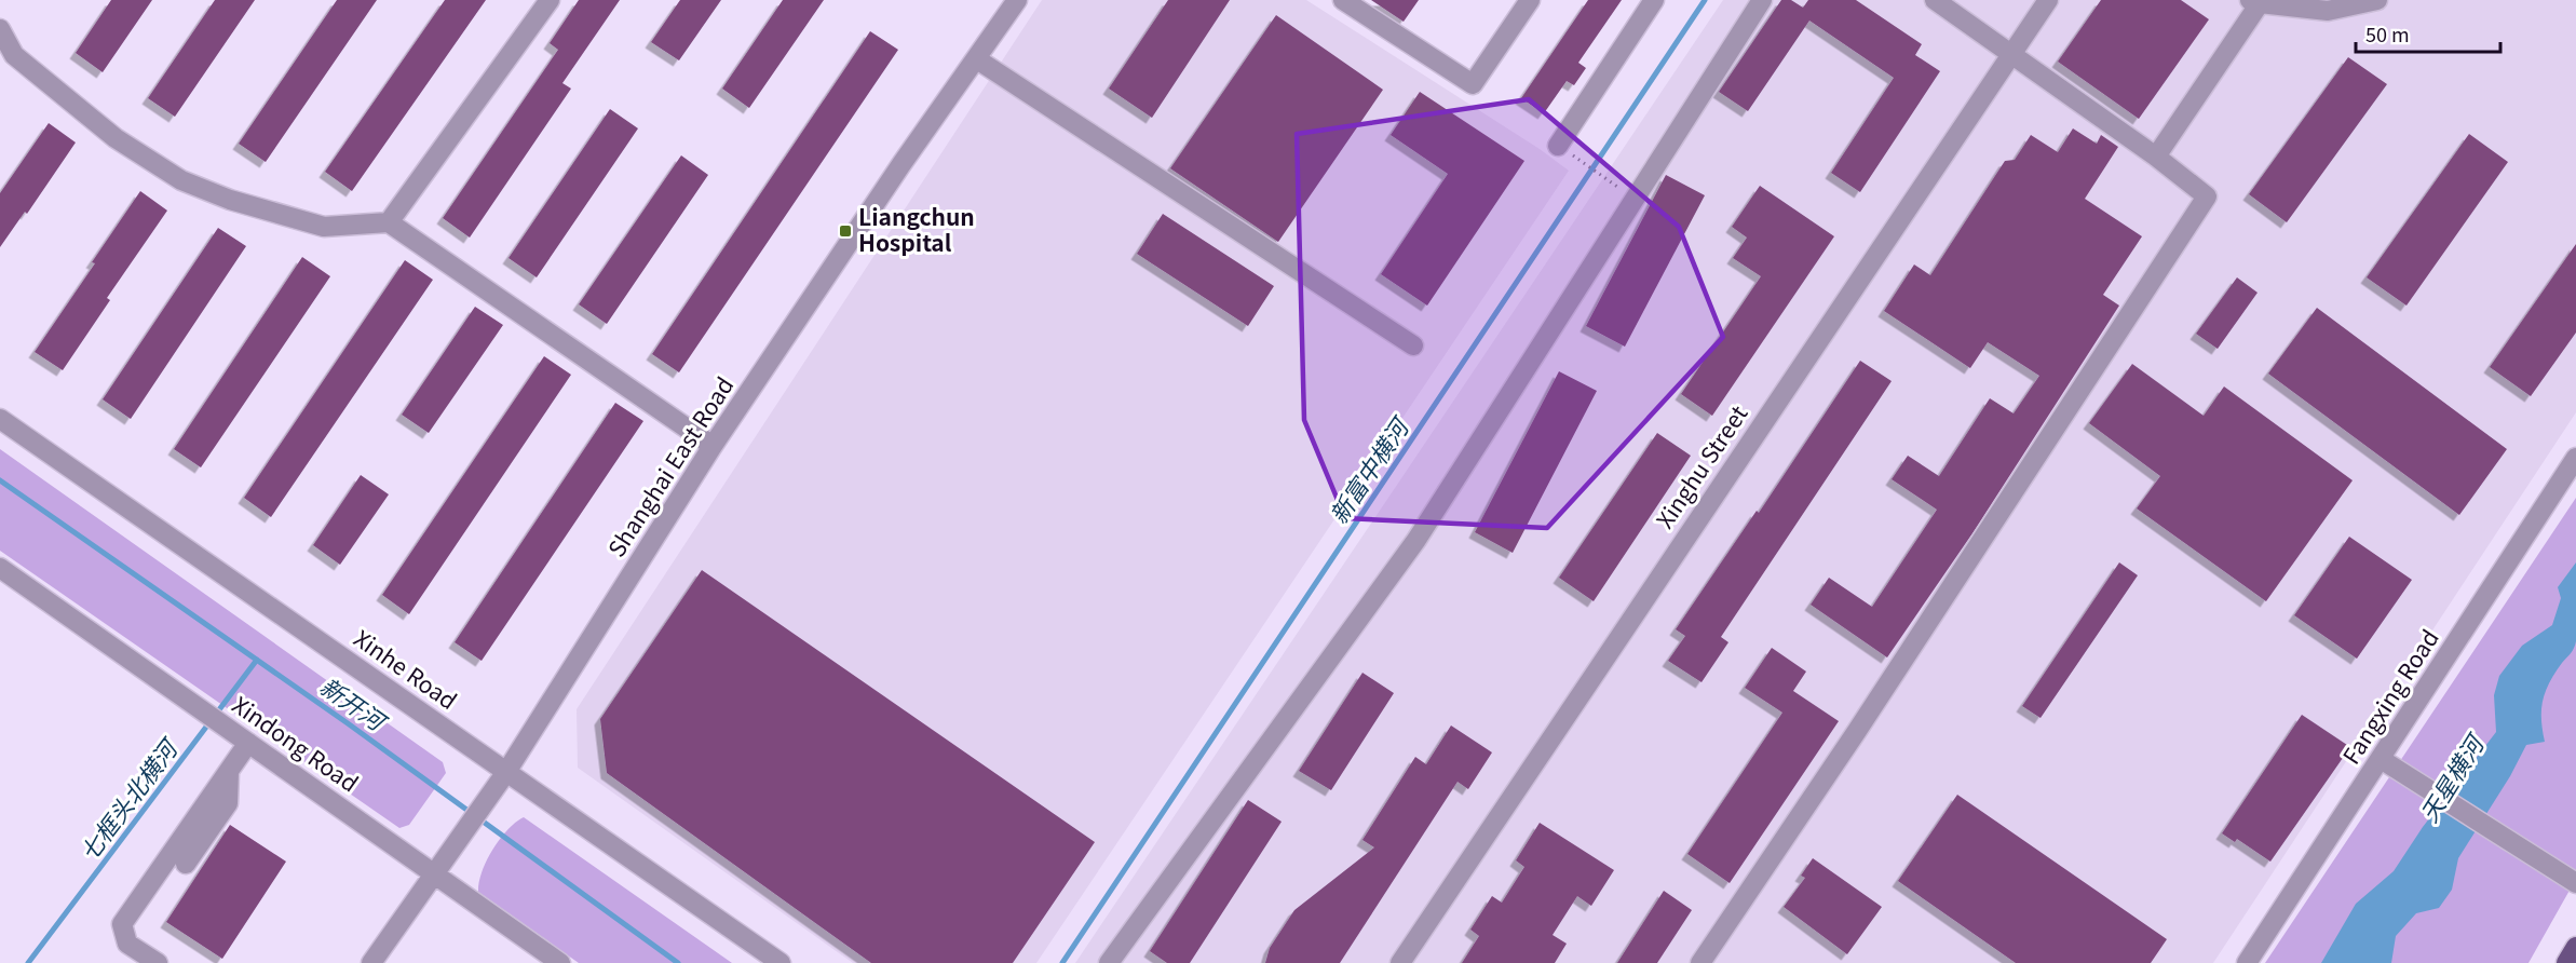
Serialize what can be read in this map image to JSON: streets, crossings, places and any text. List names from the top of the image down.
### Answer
{
  "streets": {
    "street": [
      "Shanghai East Road",
      "Xinghu Street",
      "Xinhe Road",
      "Fangxing Road",
      "Xindong Road"
    ]
  },
  "crossings": [
    ["Shanghai East Road", "Xinhe Road"],
    ["Shanghai East Road", "Xindong Road"]
  ],
  "water": [
    "新富中横河",
    "新开河",
    "天星横河",
    "七框头北横河"
  ],
  "places": {
    "transit": ["Liangchun Hospital"]
  },
  "scale_bar": "50 m"
}
